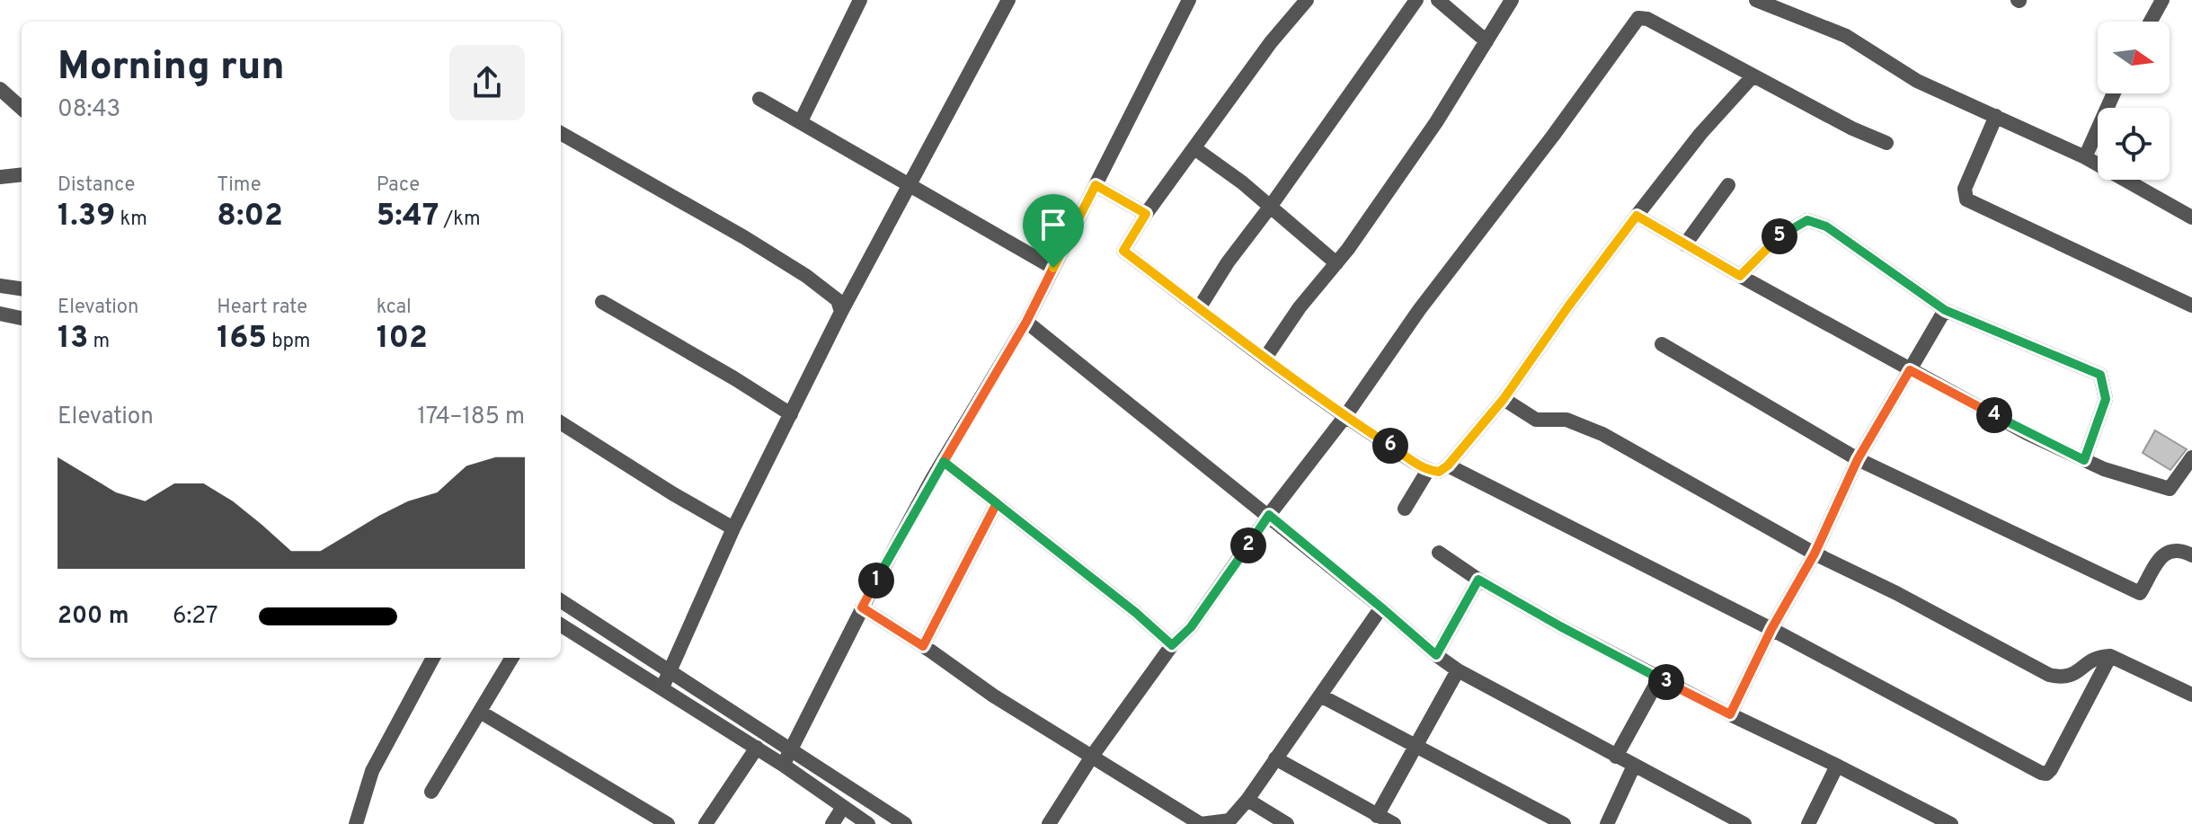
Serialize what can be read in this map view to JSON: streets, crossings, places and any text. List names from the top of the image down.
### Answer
{
  "north": "right",
  "page": {
    "heading": ["Morning run", "08:43"],
    "stats": [
      ["Distance", "1.39 km"],
      ["Time", "8:02"],
      ["Pace", "5:47 /km"],
      ["Elevation", "13 m"],
      ["Heart rate", "165 bpm"],
      ["kcal", "102"]
    ],
    "pins": [
      "5",
      "4",
      "6",
      "2",
      "1",
      "3"
    ],
    "chart": ["Elevation", "174–185 m"],
    "list": [
      {
        "name": "200 m",
        "note": "6:27"
      }
    ]
  }
}
